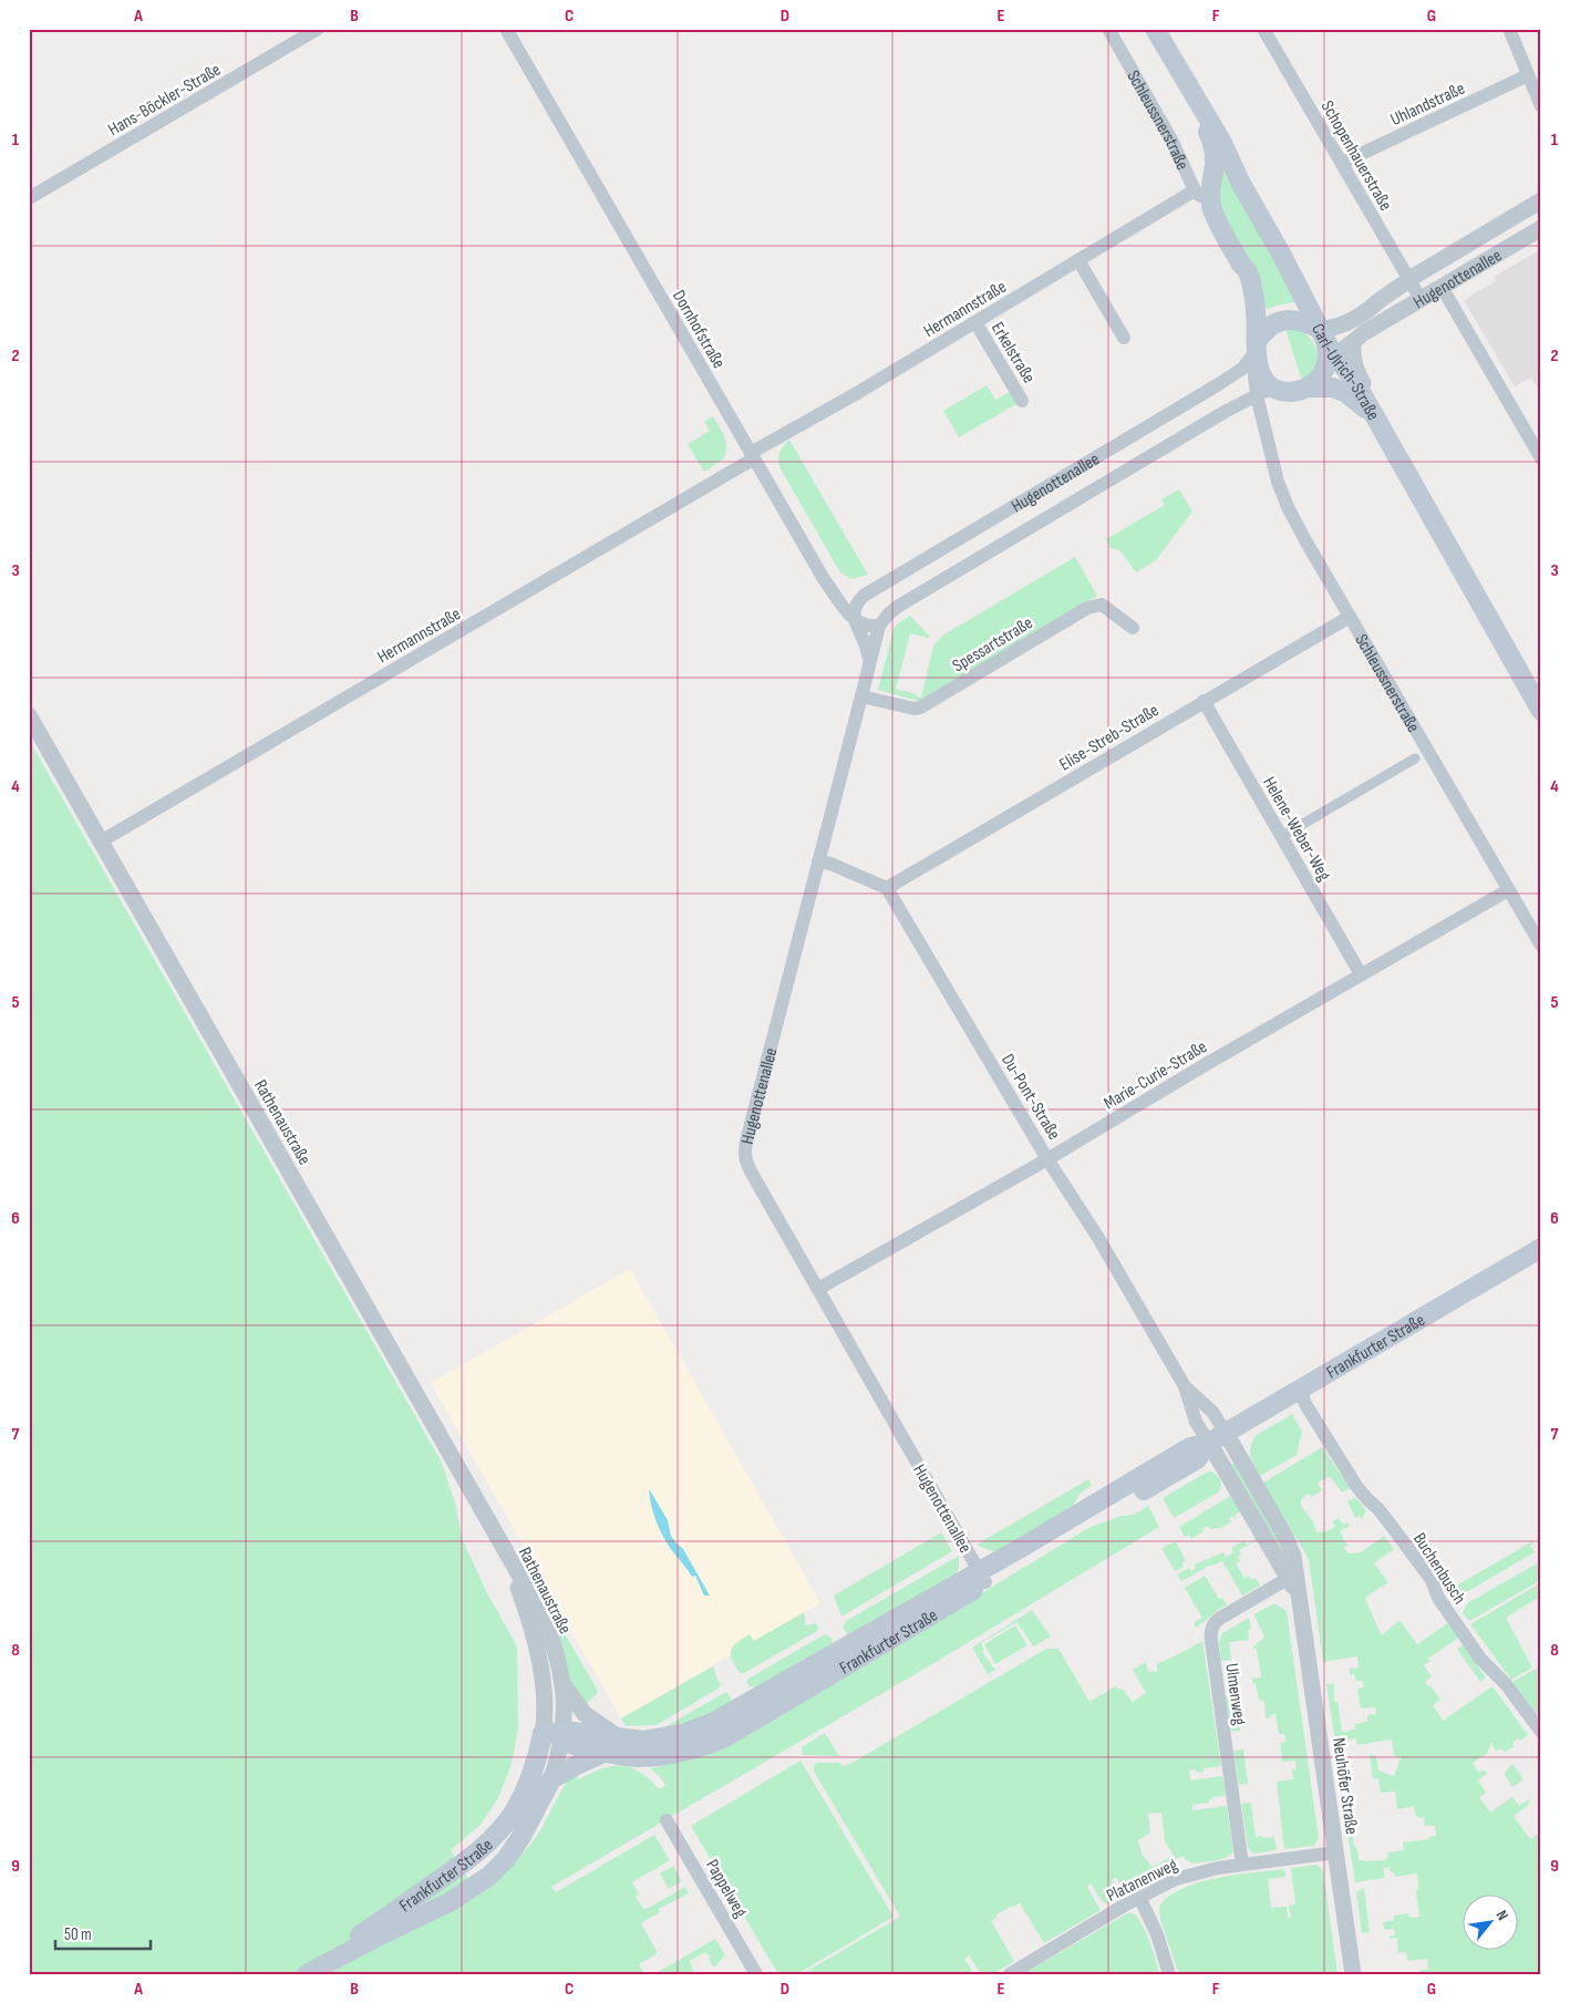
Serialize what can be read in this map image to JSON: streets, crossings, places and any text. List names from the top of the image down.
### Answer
{
  "streets": {
    "main road": [
      "Schleussnerstraße",
      "Hugenottenallee",
      "Carl-Ulrich-Straße",
      "Frankfurter Straße"
    ],
    "street": [
      "Hans-Böckler-Straße",
      "Uhlandstraße",
      "Schopenhauerstraße",
      "Hermannstraße",
      "Dornhofstraße",
      "Erkelstraße",
      "Spessartstraße",
      "Elise-Streb-Straße",
      "Helene-Weber-Weg",
      "Marie-Curie-Straße",
      "Du-Pont-Straße",
      "Rathenaustraße",
      "Buchenbusch",
      "Ulmenweg",
      "Neuhöfer Straße",
      "Platanenweg",
      "Pappelweg"
    ]
  },
  "crossings": [
    ["Uhlandstraße", "Schopenhauerstraße"],
    ["Schleussnerstraße", "Hugenottenallee"],
    ["Schleussnerstraße", "Hermannstraße"],
    ["Schleussnerstraße", "Carl-Ulrich-Straße"],
    ["Schleussnerstraße", "Elise-Streb-Straße"],
    ["Schleussnerstraße", "Marie-Curie-Straße"],
    ["Schopenhauerstraße", "Hugenottenallee"],
    ["Hugenottenallee", "Dornhofstraße"],
    ["Hugenottenallee", "Carl-Ulrich-Straße"],
    ["Hugenottenallee", "Spessartstraße"],
    ["Hugenottenallee", "Marie-Curie-Straße"],
    ["Hugenottenallee", "Frankfurter Straße"],
    ["Hermannstraße", "Dornhofstraße"],
    ["Hermannstraße", "Erkelstraße"],
    ["Hermannstraße", "Rathenaustraße"],
    ["Elise-Streb-Straße", "Helene-Weber-Weg"],
    ["Elise-Streb-Straße", "Du-Pont-Straße"],
    ["Helene-Weber-Weg", "Marie-Curie-Straße"],
    ["Marie-Curie-Straße", "Du-Pont-Straße"],
    ["Du-Pont-Straße", "Frankfurter Straße"],
    ["Du-Pont-Straße", "Neuhöfer Straße"],
    ["Rathenaustraße", "Frankfurter Straße"],
    ["Frankfurter Straße", "Buchenbusch"],
    ["Frankfurter Straße", "Neuhöfer Straße"],
    ["Ulmenweg", "Neuhöfer Straße"],
    ["Ulmenweg", "Platanenweg"],
    ["Neuhöfer Straße", "Platanenweg"]
  ],
  "scale_bar": "50 m",
  "north": "top right",
  "grid": {
    "columns": [
      "A",
      "B",
      "C",
      "D",
      "E",
      "F",
      "G"
    ],
    "rows": [
      "1",
      "2",
      "3",
      "4",
      "5",
      "6",
      "7",
      "8",
      "9"
    ]
  }
}
